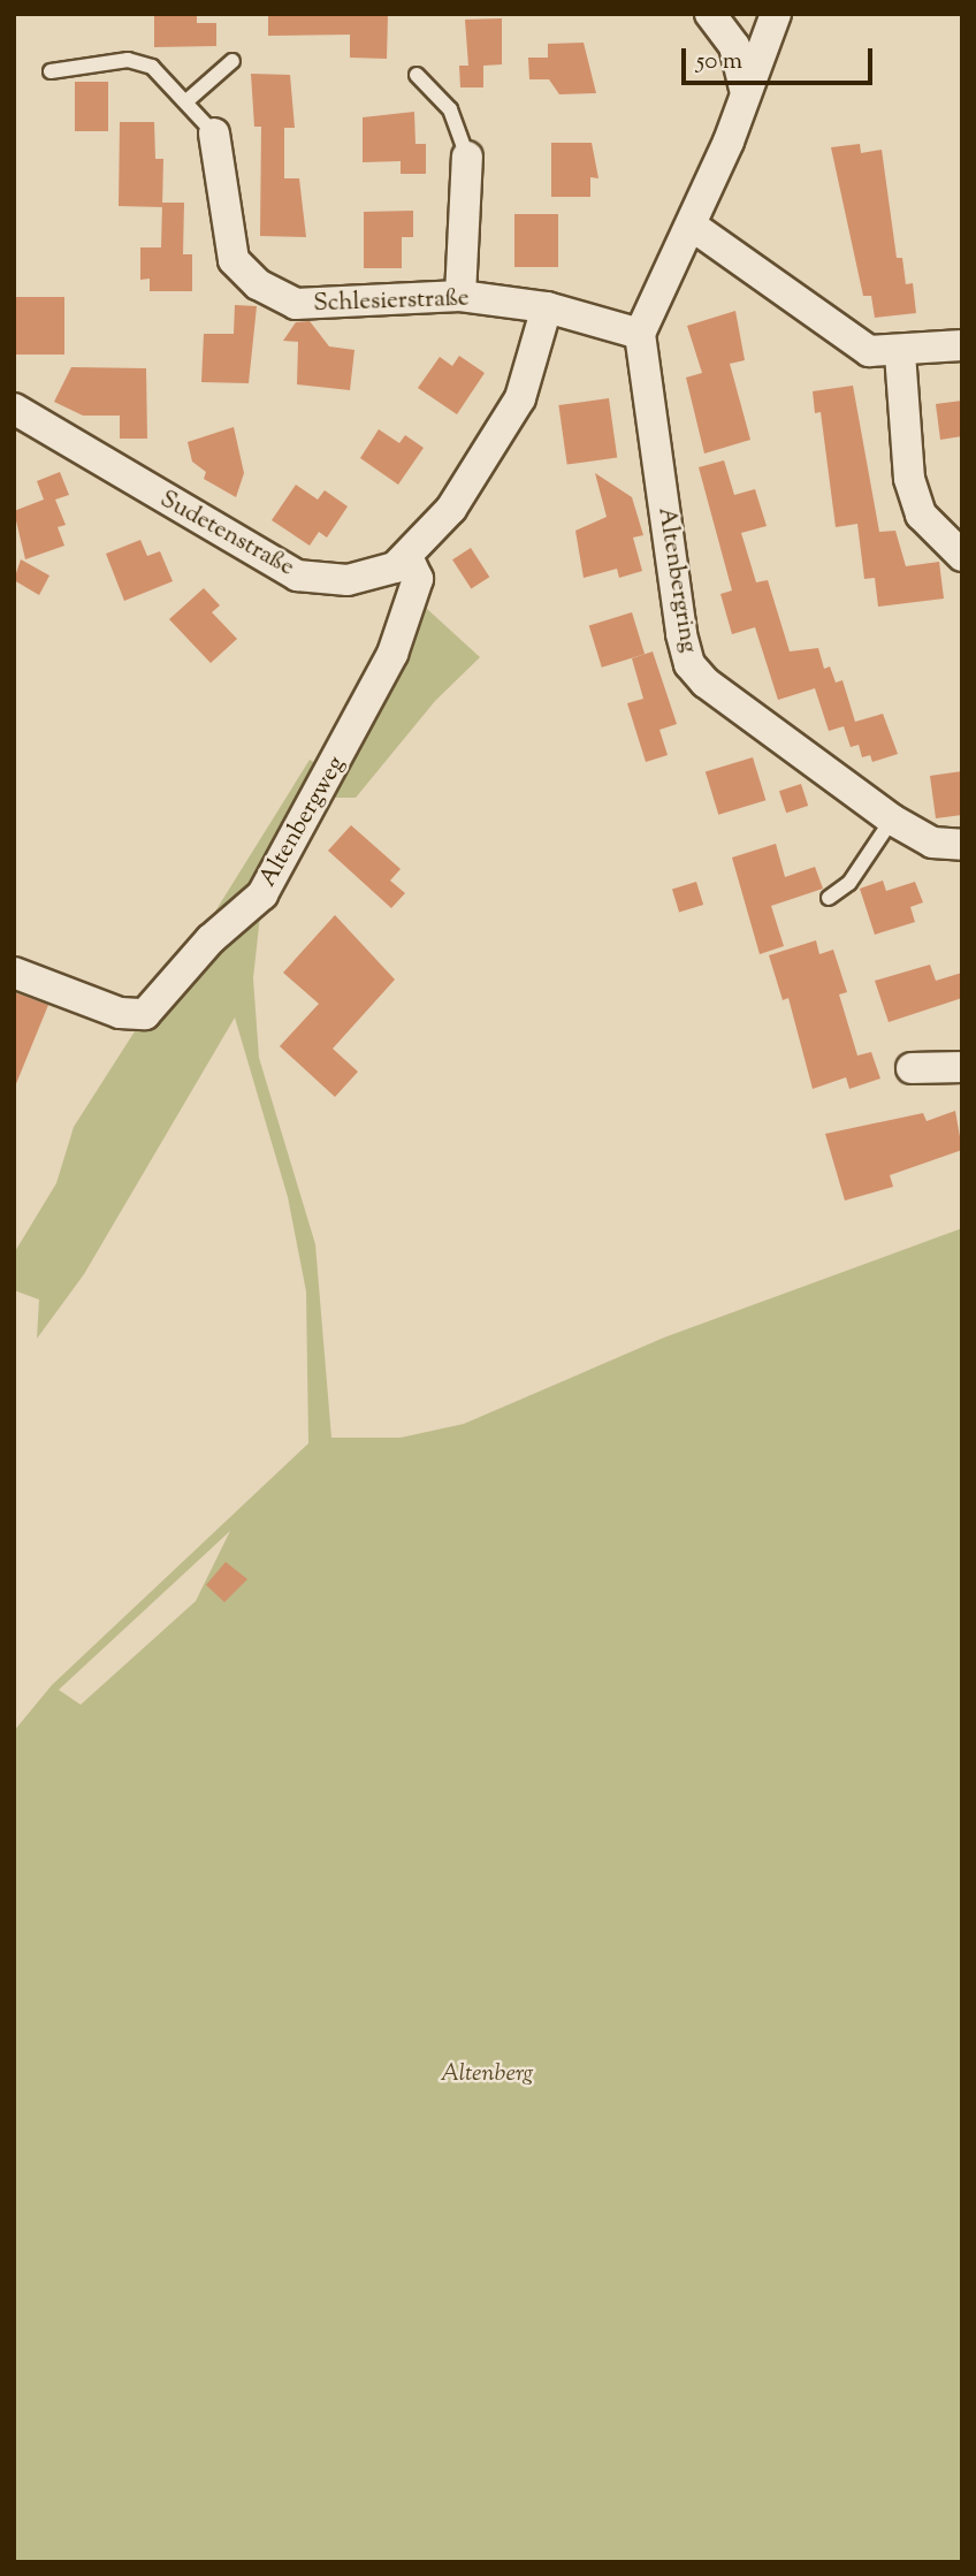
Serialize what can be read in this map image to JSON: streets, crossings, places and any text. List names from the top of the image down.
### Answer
{
  "streets": {
    "street": [
      "Schlesierstraße",
      "Sudetenstraße",
      "Altenbergring",
      "Altenbergweg"
    ]
  },
  "crossings": [
    ["Schlesierstraße", "Sudetenstraße"],
    ["Schlesierstraße", "Altenbergring"],
    ["Sudetenstraße", "Altenbergweg"]
  ],
  "parks": ["Altenberg"],
  "scale_bar": "50 m"
}
